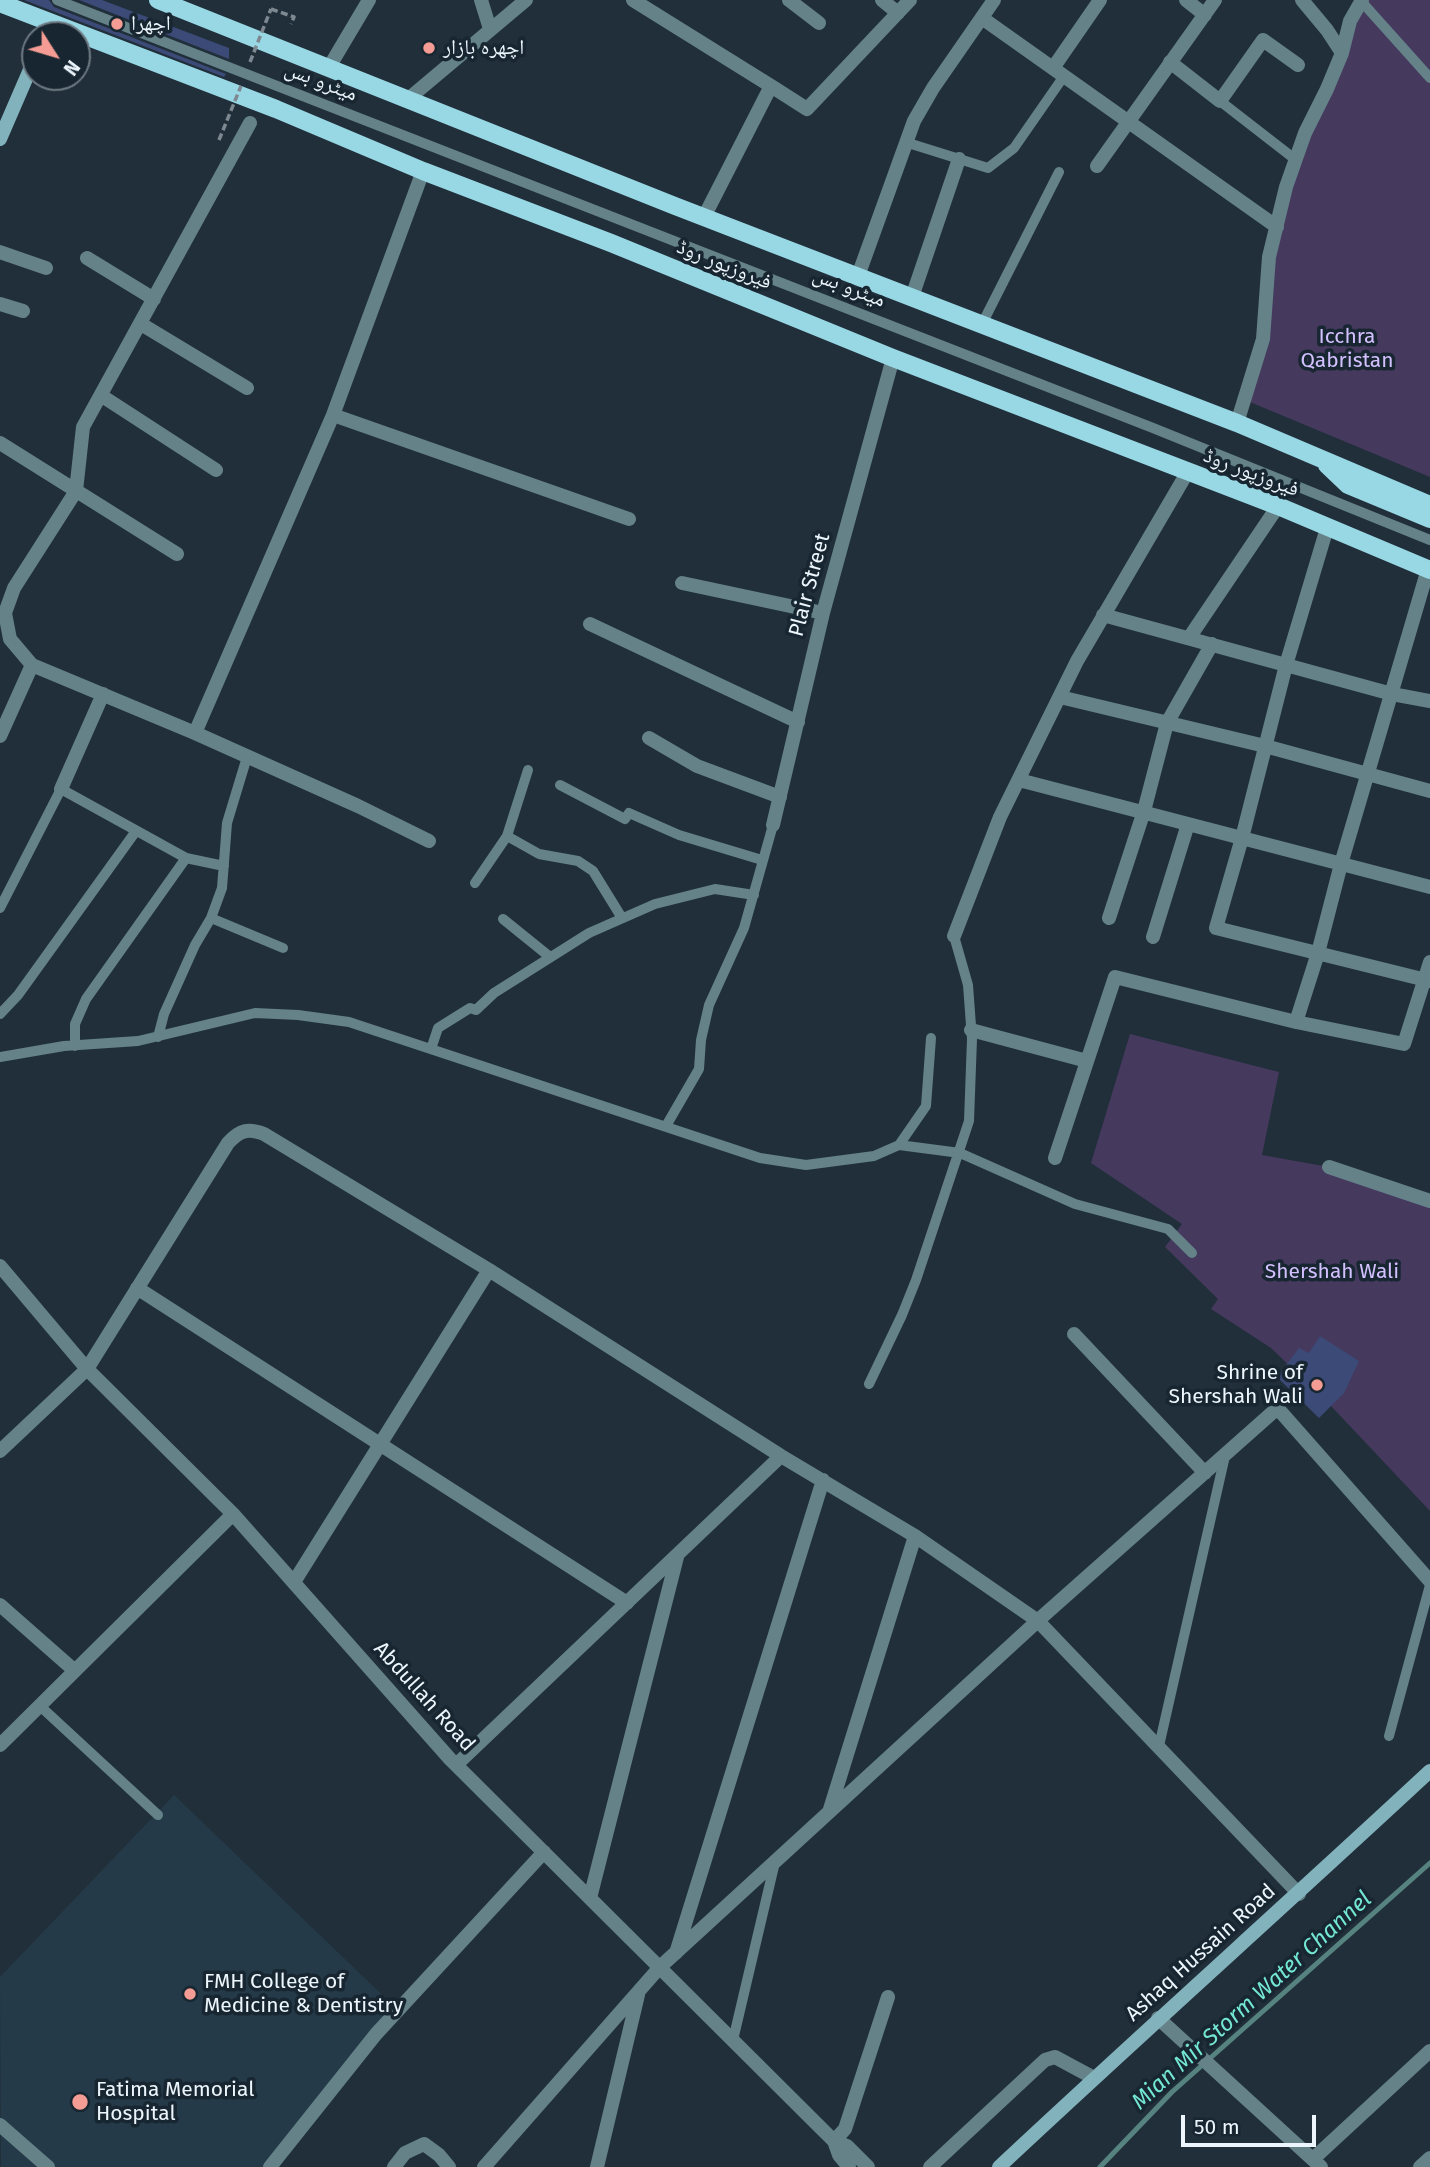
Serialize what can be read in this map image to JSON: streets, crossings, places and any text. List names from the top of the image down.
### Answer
{
  "streets": {
    "main road": ["فیروزپور روڈ", "Ashaq Hussain Road"],
    "street": ["Plair Street", "Abdullah Road"],
    "lane": ["میٹرو بس"]
  },
  "crossings": [
    ["فیروزپور روڈ", "Plair Street"]
  ],
  "water": ["Mian Mir Storm Water Channel"],
  "parks": ["Icchra Qabristan", "Shershah Wali"],
  "places": [
    "اچھرا",
    "اچھرہ بازار",
    "Shrine of Shershah Wali",
    "FMH College of Medicine & Dentistry",
    "Fatima Memorial Hospital"
  ],
  "scale_bar": "50 m",
  "north": "bottom right"
}
